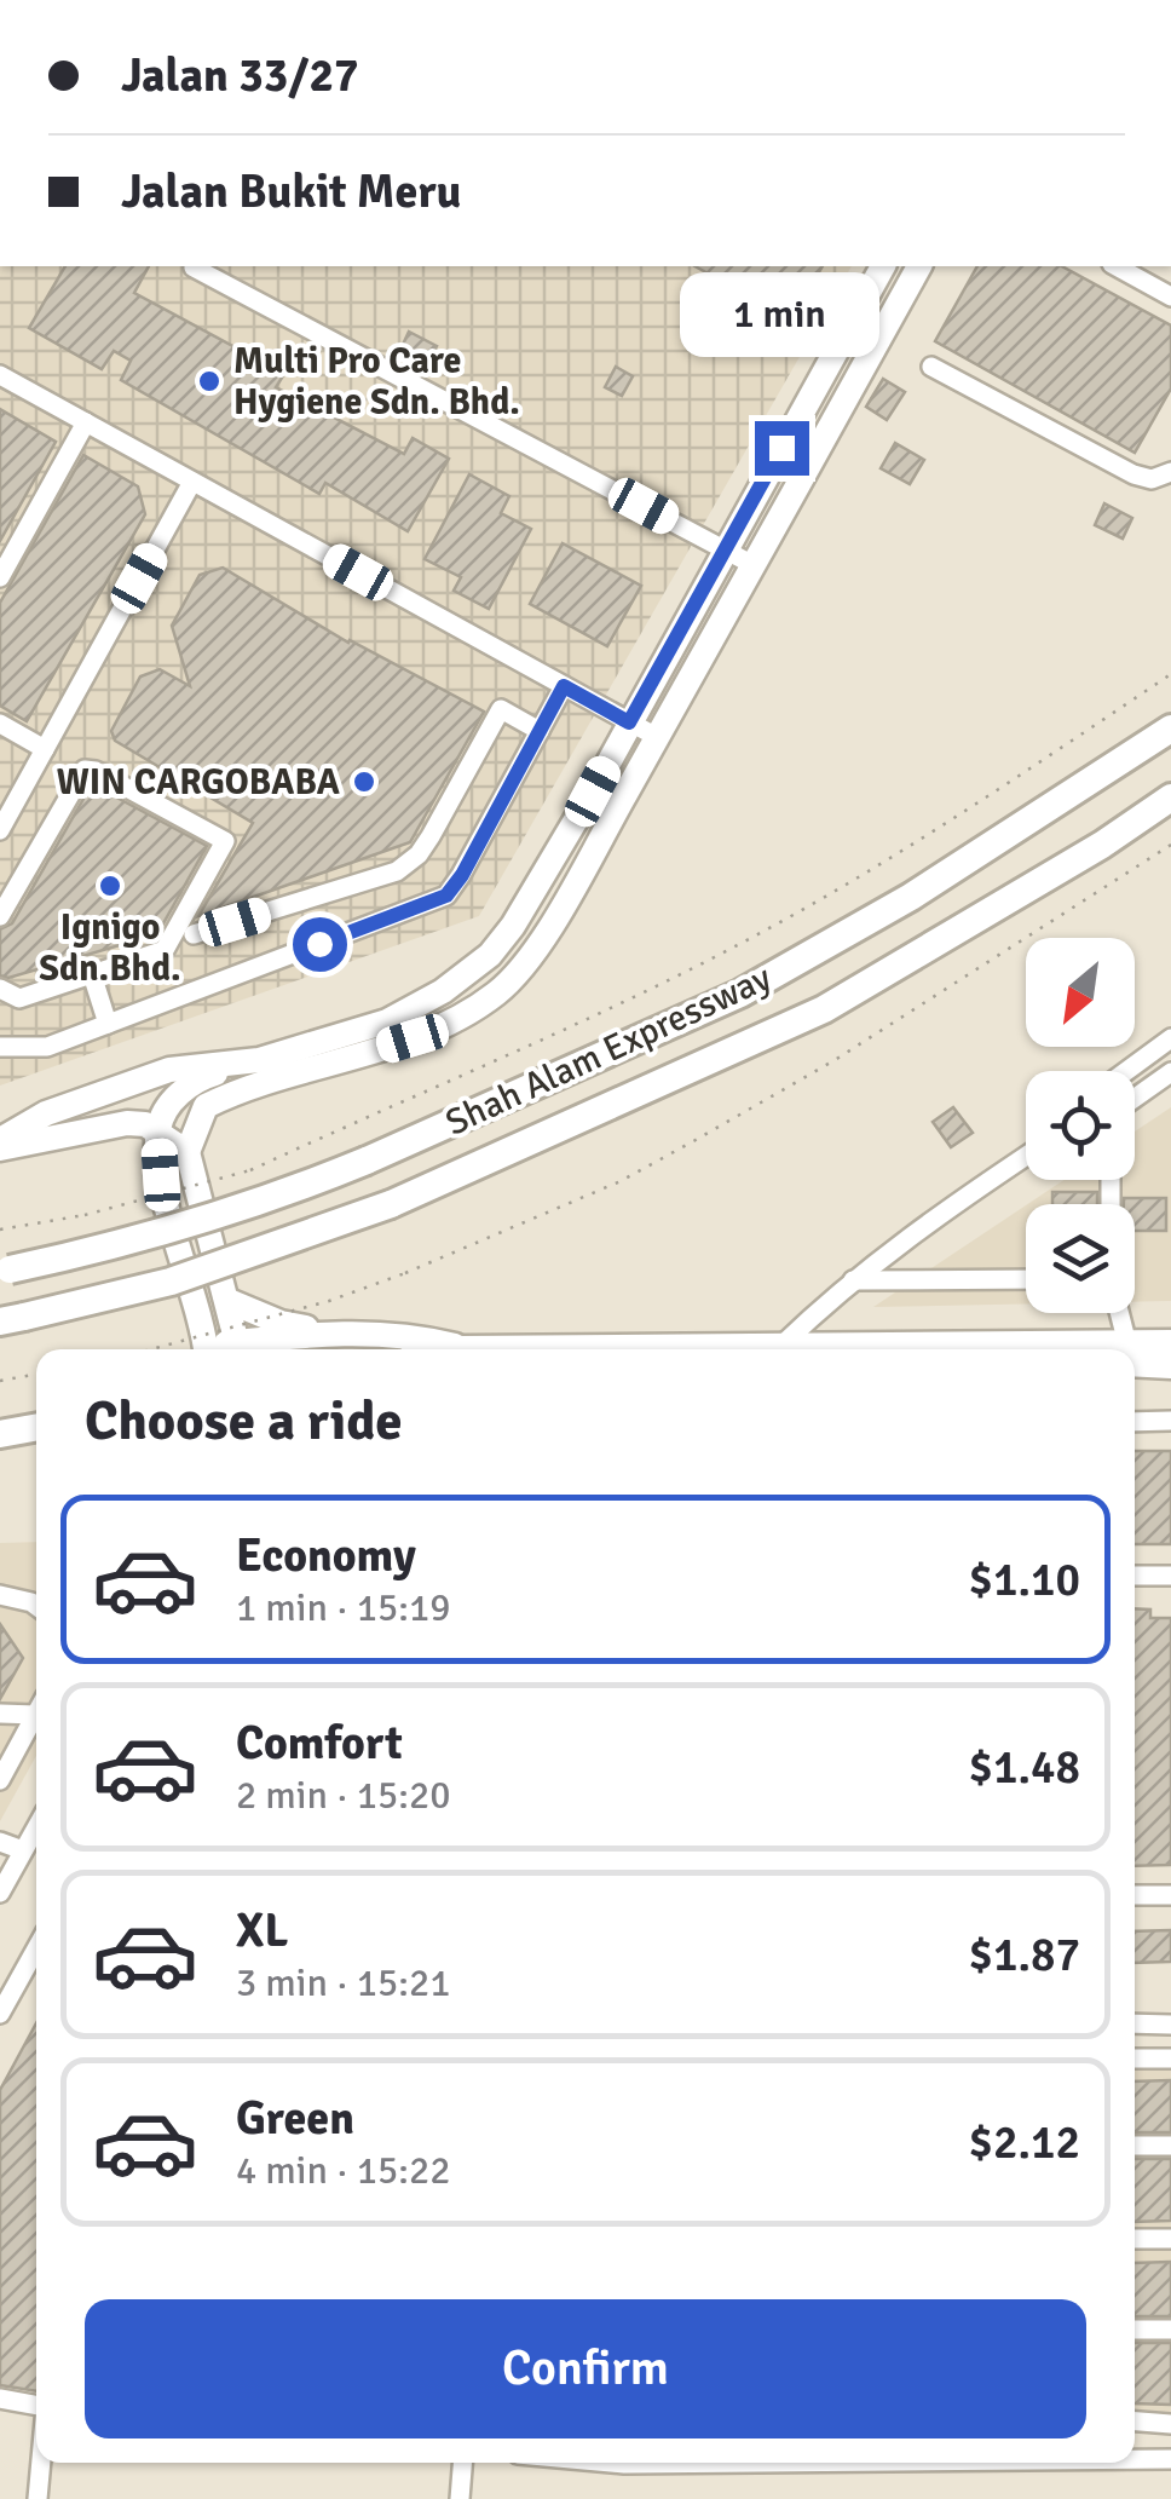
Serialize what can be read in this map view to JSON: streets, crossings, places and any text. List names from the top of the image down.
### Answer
{
  "streets": {
    "highway": ["Shah Alam Expressway"]
  },
  "places": ["Multi Pro Care Hygiene Sdn. Bhd.", "WIN CARGOBABA", "Ignigo Sdn.Bhd."],
  "north": "bottom left",
  "page": {
    "banner": ["Jalan 33/27", "Jalan Bukit Meru"],
    "bubble": "1 min",
    "heading": "Choose a ride",
    "list": [
      {
        "name": "Economy",
        "note": "1 min · 15:19",
        "value": "$1.10"
      },
      {
        "name": "Comfort",
        "note": "2 min · 15:20",
        "value": "$1.48"
      },
      {
        "name": "XL",
        "note": "3 min · 15:21",
        "value": "$1.87"
      },
      {
        "name": "Green",
        "note": "4 min · 15:22",
        "value": "$2.12"
      }
    ],
    "buttons": "Confirm"
  }
}
